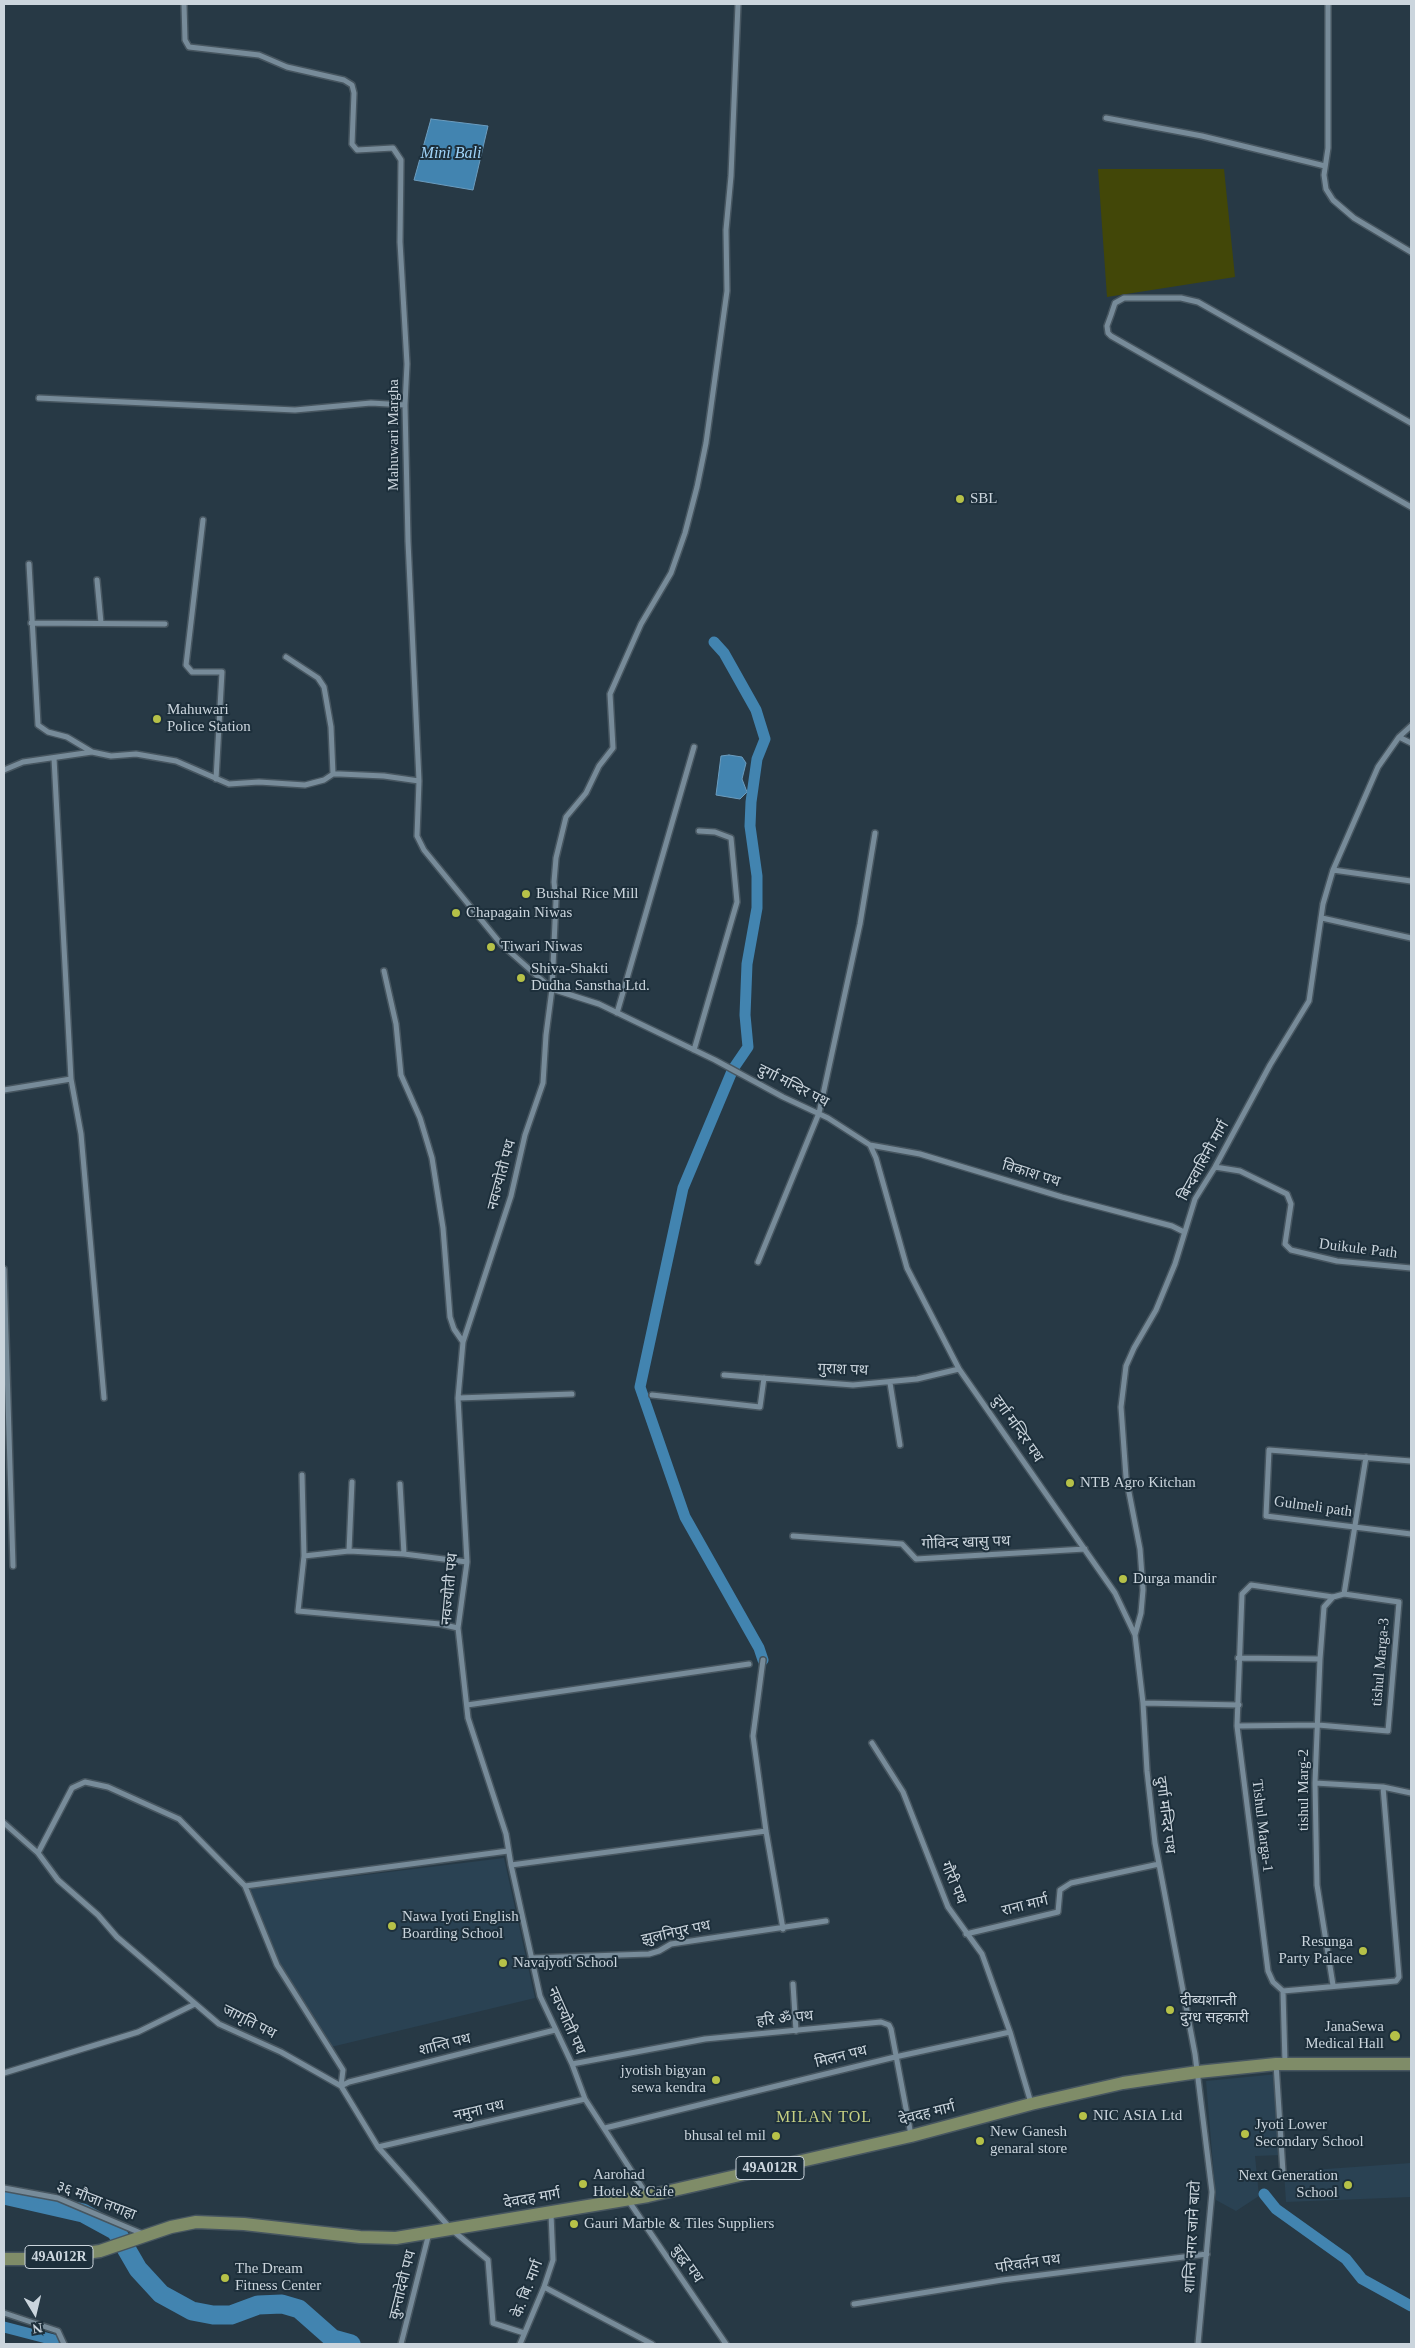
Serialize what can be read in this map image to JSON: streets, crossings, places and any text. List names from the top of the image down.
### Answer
{
  "streets": {
    "main road": ["देवदह मार्ग", "49A012R"],
    "street": [
      "Mahuwari Margha",
      "दुर्गा मन्दिर पथ",
      "बिन्दवासिनी मार्ग",
      "विकाश पथ",
      "नवज्योती पथ",
      "Duikule Path",
      "गुराश पथ",
      "Gulmeli path",
      "गोविन्द खासु पथ",
      "tishul Marga-3",
      "tishul Marg-2",
      "Tishul Marga-1",
      "गौरी पथ",
      "राना मार्ग",
      "झुलनिपुर पथ",
      "हरि ॐ पथ",
      "जागृति पथ",
      "शान्ति पथ",
      "मिलन पथ",
      "नमुना पथ",
      "३६ मौजा तपाहा",
      "शान्ति नगर जाने बाटो",
      "बुद्ध पथ",
      "परिवर्तन पथ",
      "कुन्तादेवी पथ",
      "के. बि. मार्ग"
    ]
  },
  "crossings": [
    ["Mahuwari Margha", "दुर्गा मन्दिर पथ"],
    ["Mahuwari Margha", "नवज्योती पथ"],
    ["दुर्गा मन्दिर पथ", "बिन्दवासिनी मार्ग"],
    ["दुर्गा मन्दिर पथ", "विकाश पथ"],
    ["दुर्गा मन्दिर पथ", "नवज्योती पथ"],
    ["दुर्गा मन्दिर पथ", "गुराश पथ"],
    ["दुर्गा मन्दिर पथ", "गोविन्द खासु पथ"],
    ["दुर्गा मन्दिर पथ", "राना मार्ग"],
    ["दुर्गा मन्दिर पथ", "देवदह मार्ग"],
    ["दुर्गा मन्दिर पथ", "शान्ति नगर जाने बाटो"],
    ["बिन्दवासिनी मार्ग", "विकाश पथ"],
    ["बिन्दवासिनी मार्ग", "Duikule Path"],
    ["नवज्योती पथ", "झुलनिपुर पथ"],
    ["नवज्योती पथ", "हरि ॐ पथ"],
    ["नवज्योती पथ", "शान्ति पथ"],
    ["नवज्योती पथ", "मिलन पथ"],
    ["नवज्योती पथ", "नमुना पथ"],
    ["नवज्योती पथ", "देवदह मार्ग"],
    ["tishul Marga-3", "tishul Marg-2"],
    ["tishul Marga-3", "Tishul Marga-1"],
    ["tishul Marg-2", "Tishul Marga-1"],
    ["गौरी पथ", "राना मार्ग"],
    ["गौरी पथ", "मिलन पथ"],
    ["हरि ॐ पथ", "मिलन पथ"],
    ["हरि ॐ पथ", "देवदह मार्ग"],
    ["जागृति पथ", "शान्ति पथ"],
    ["जागृति पथ", "नमुना पथ"],
    ["जागृति पथ", "देवदह मार्ग"],
    ["जागृति पथ", "के. बि. मार्ग"],
    ["देवदह मार्ग", "३६ मौजा तपाहा"],
    ["देवदह मार्ग", "शान्ति नगर जाने बाटो"],
    ["देवदह मार्ग", "बुद्ध पथ"],
    ["देवदह मार्ग", "कुन्तादेवी पथ"],
    ["देवदह मार्ग", "के. बि. मार्ग"],
    ["शान्ति नगर जाने बाटो", "परिवर्तन पथ"]
  ],
  "districts": ["MILAN TOL"],
  "water": ["Mini Bali"],
  "places": [
    "SBL",
    "Mahuwari Police Station",
    "Bushal Rice Mill",
    "Chapagain Niwas",
    "Tiwari Niwas",
    "Shiva-Shakti Dudha Sanstha Ltd.",
    "NTB Agro Kitchan",
    "Durga mandir",
    "Nawa Iyoti English Boarding School",
    "Resunga Party Palace",
    "Navajyoti School",
    "दीब्यशान्ती दुग्ध सहकारी",
    "JanaSewa Medical Hall",
    "jyotish bigyan sewa kendra",
    "NIC ASIA Ltd",
    "Jyoti Lower Secondary School",
    "bhusal tel mil",
    "New Ganesh genaral store",
    "Aarohad Hotel & Cafe",
    "Next Generation School",
    "Gauri Marble & Tiles Suppliers",
    "The Dream Fitness Center"
  ],
  "north": "bottom"
}
